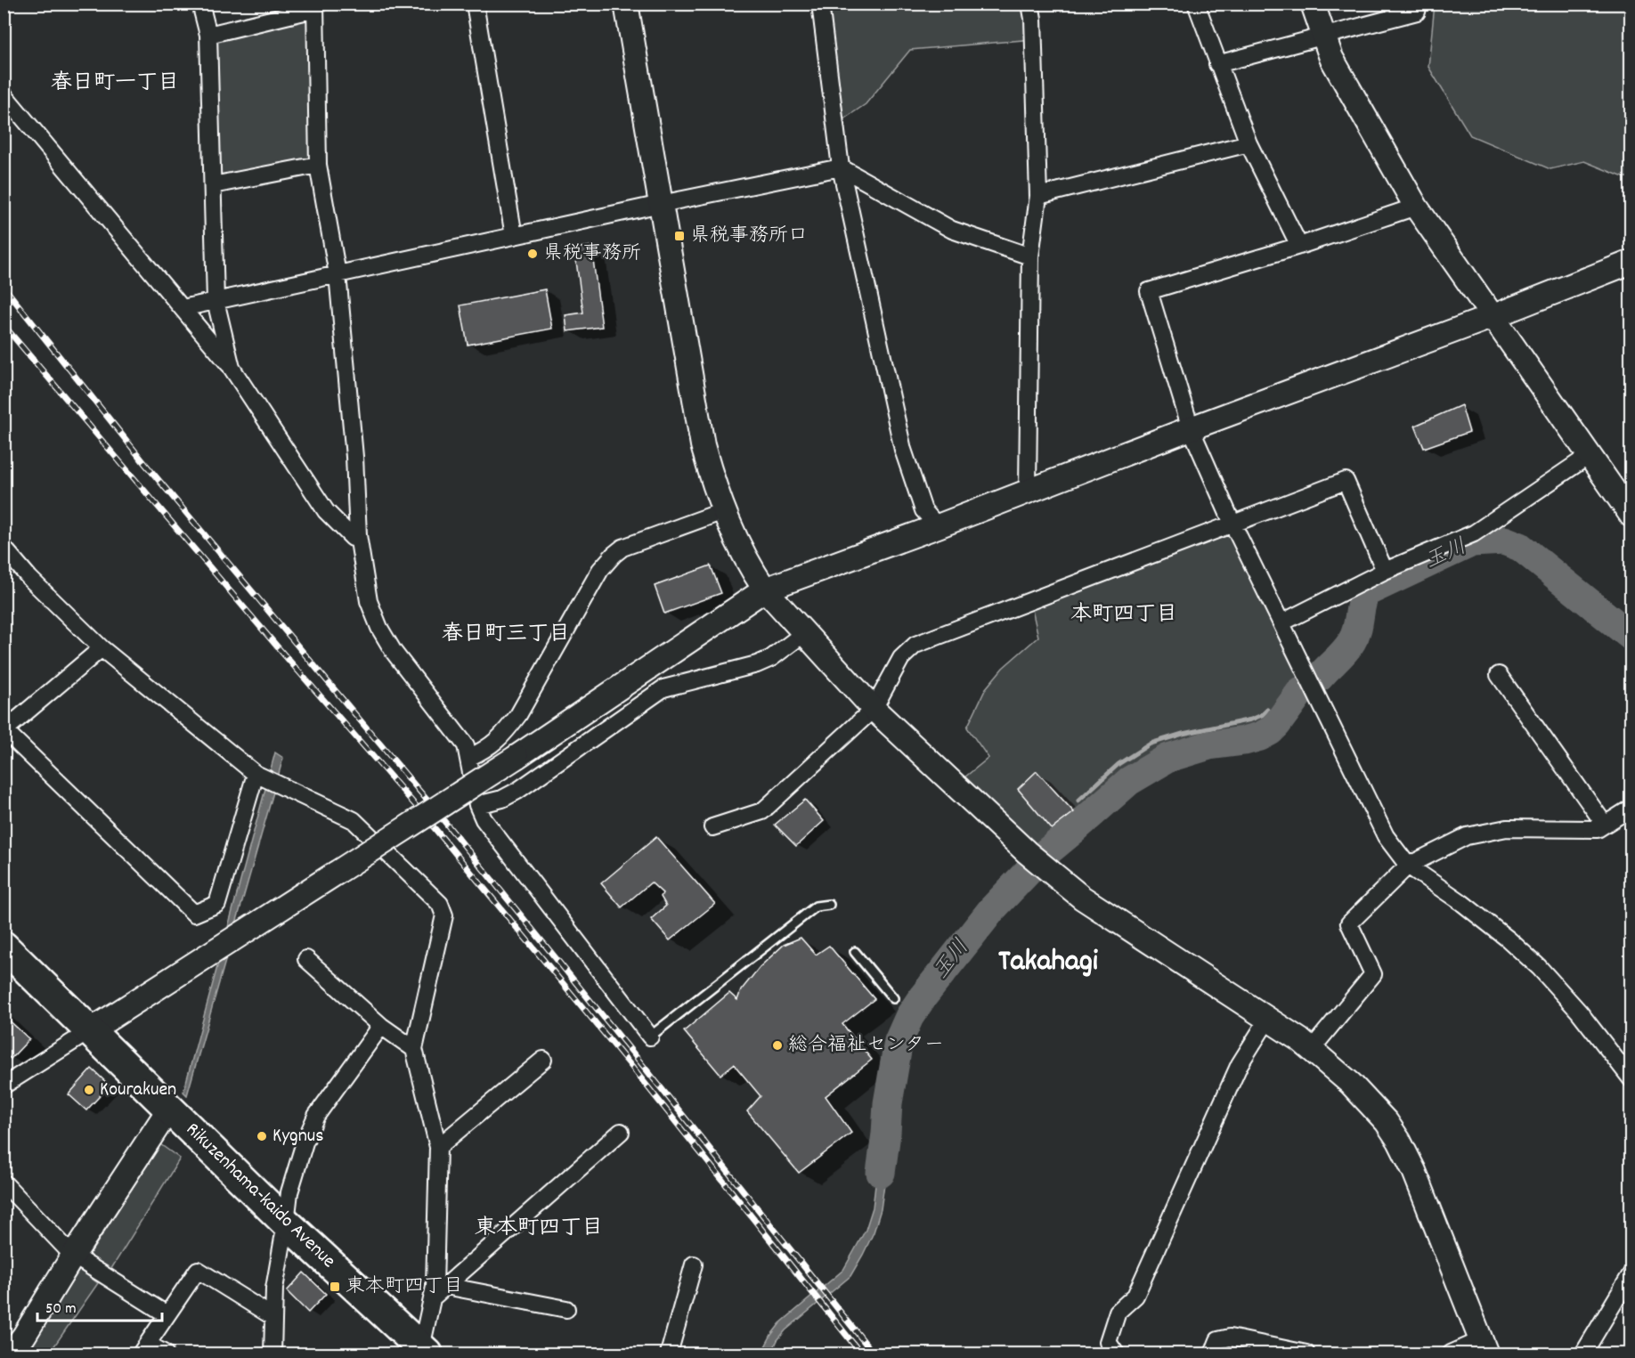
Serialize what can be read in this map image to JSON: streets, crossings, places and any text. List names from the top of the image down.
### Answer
{
  "streets": {
    "highway": ["Rikuzenhama-kaido Avenue"]
  },
  "districts": [
    "春日町一丁目",
    "本町四丁目",
    "春日町三丁目",
    "Takahagi",
    "東本町四丁目"
  ],
  "water": ["玉川"],
  "places": {
    "transit": ["県税事務所口", "東本町四丁目"],
    "other": [
      "県税事務所",
      "総合福祉センター",
      "Kourakuen",
      "Kygnus"
    ]
  },
  "scale_bar": "50 m"
}
